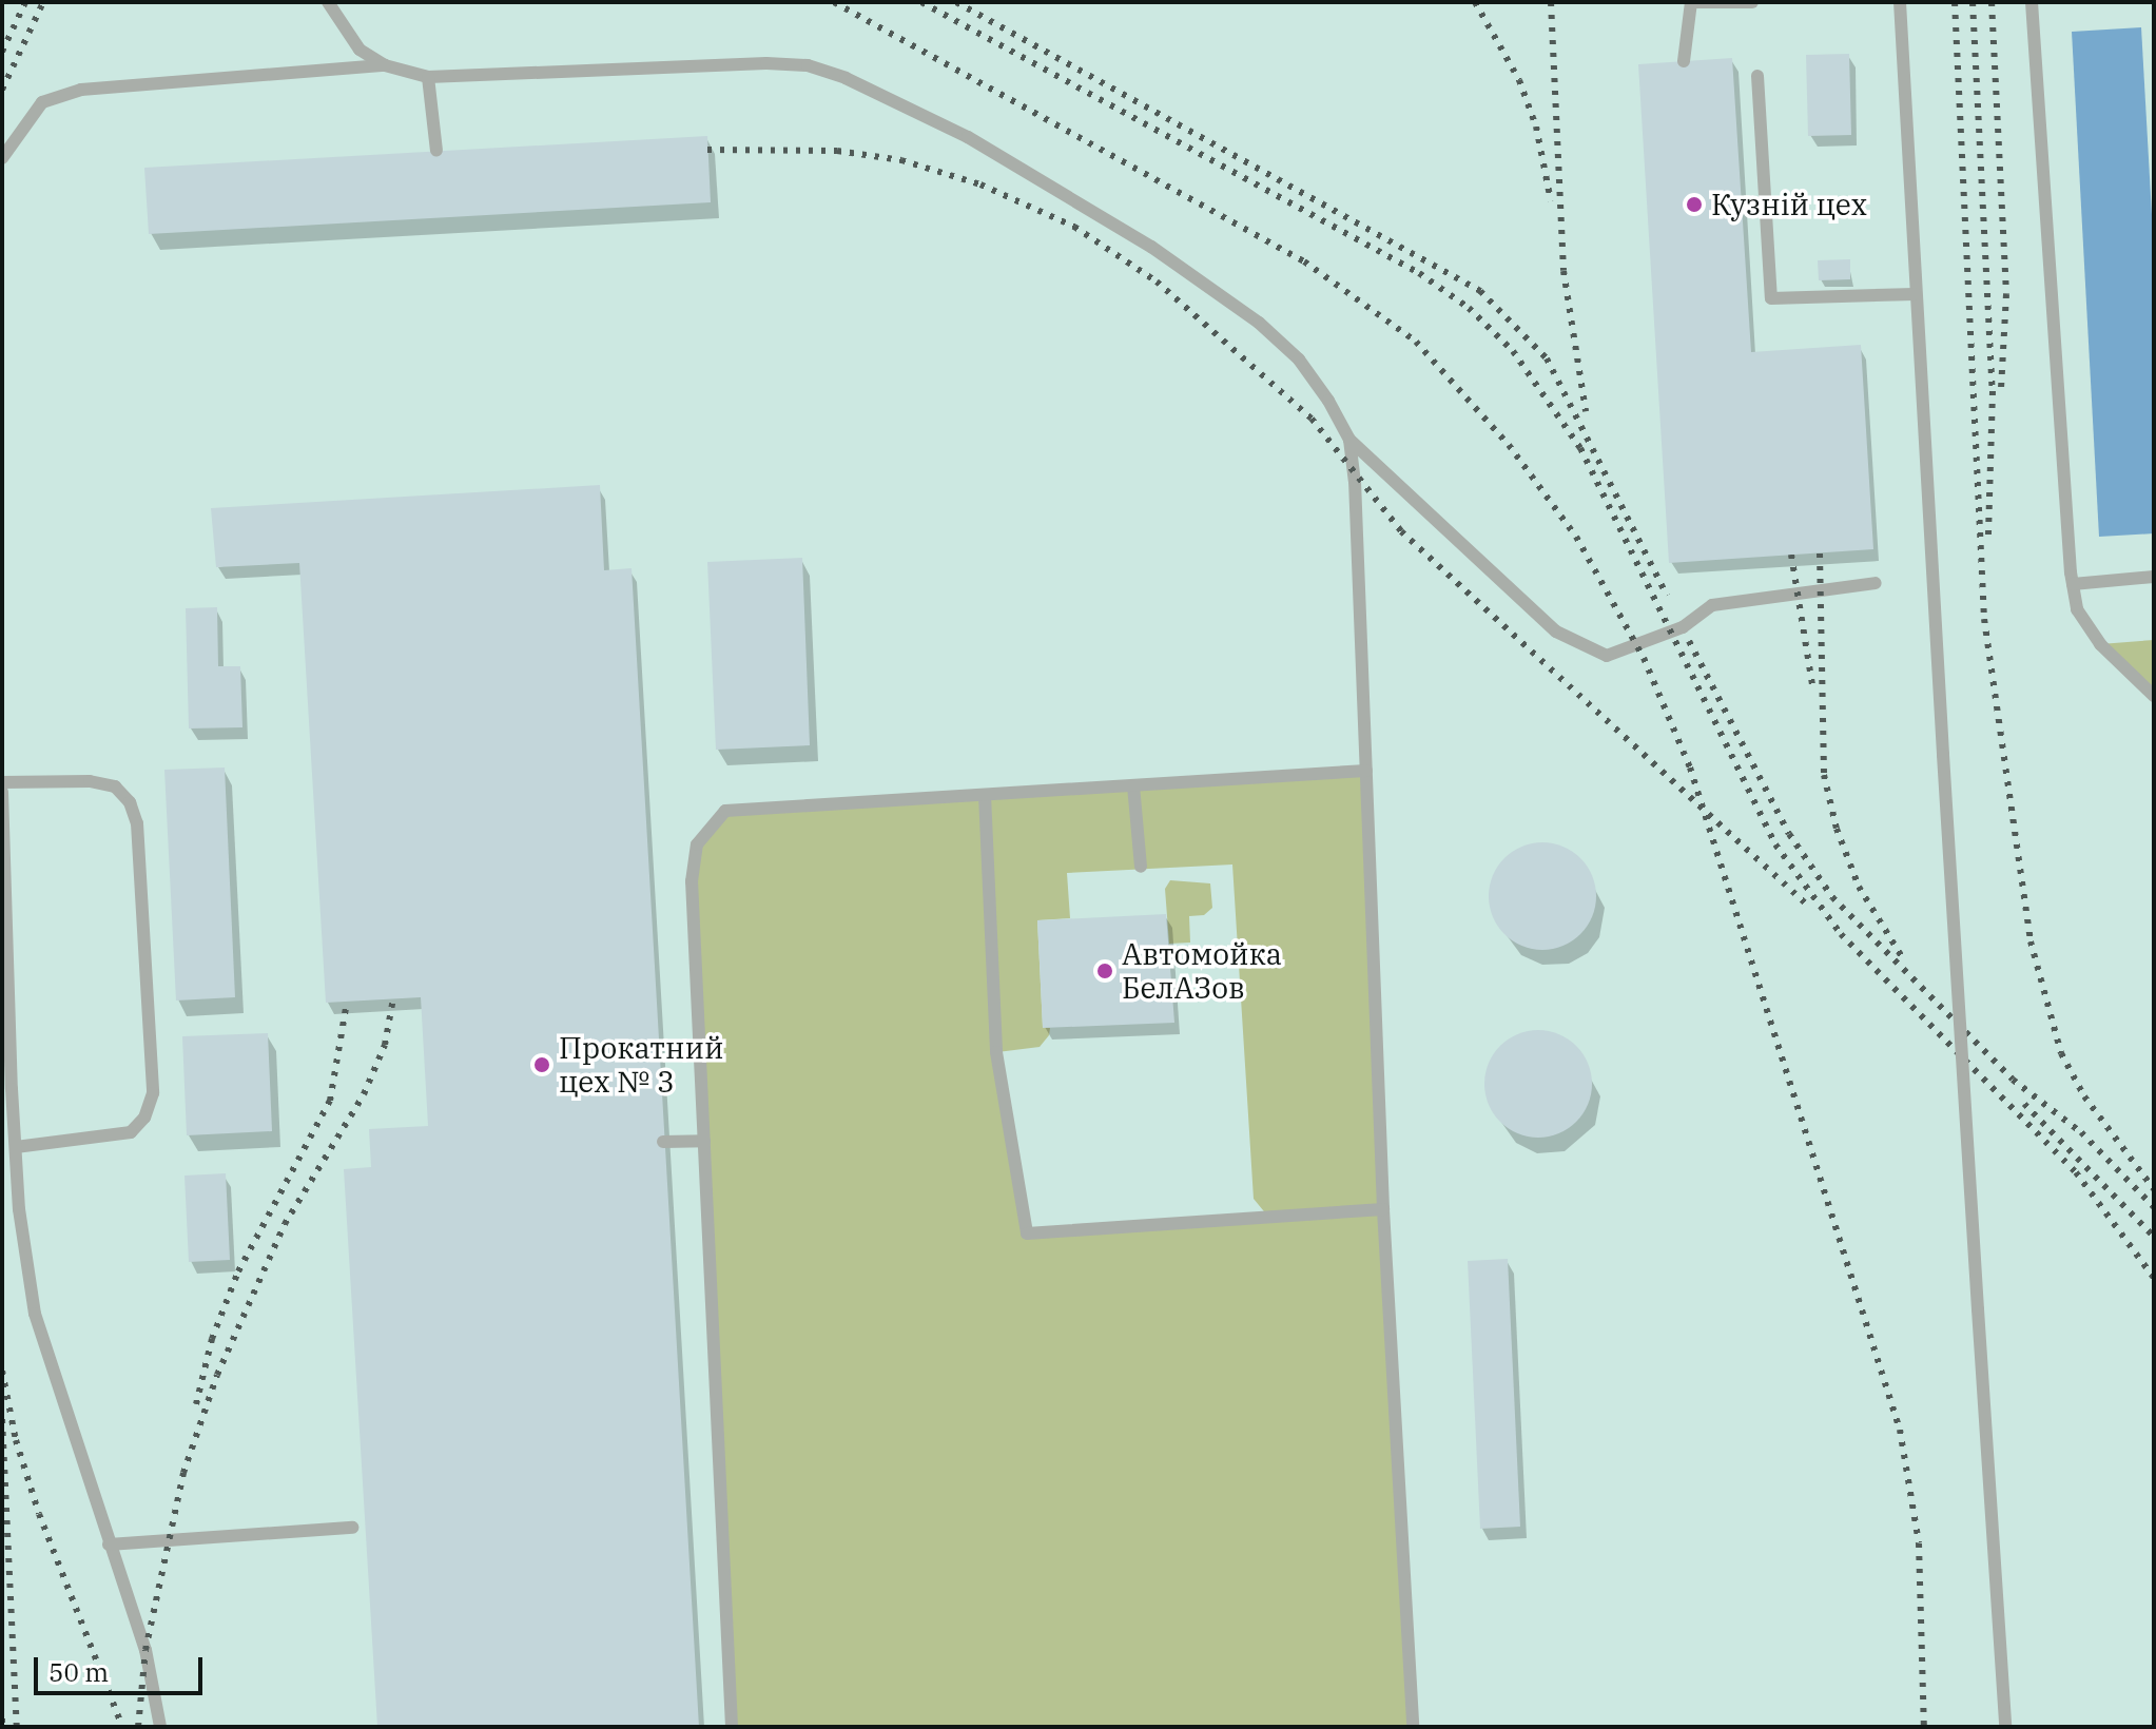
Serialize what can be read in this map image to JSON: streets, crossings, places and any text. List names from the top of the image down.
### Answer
{
  "places": ["Кузній цех", "Автомойка БелАЗов", "Прокатний цех № 3"],
  "scale_bar": "50 m"
}
